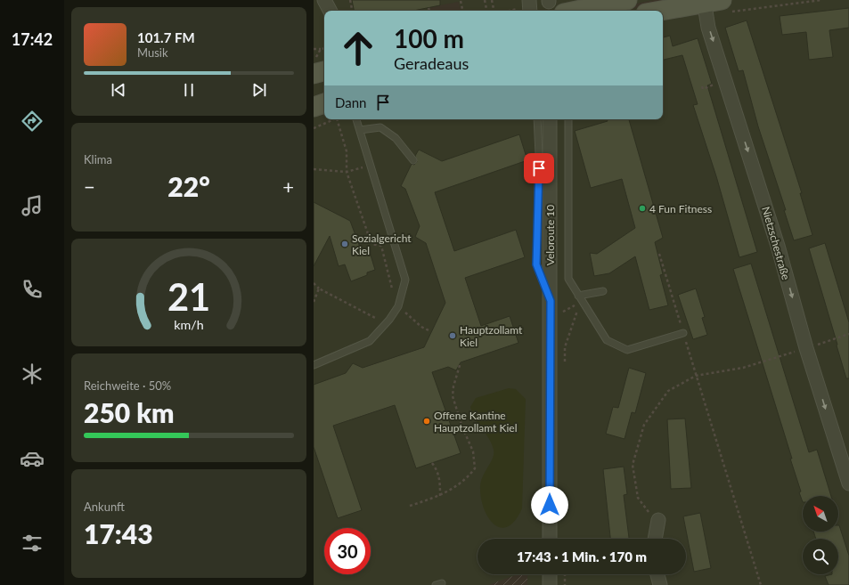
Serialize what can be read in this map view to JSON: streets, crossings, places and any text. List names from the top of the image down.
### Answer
{
  "streets": {
    "street": ["Veloroute 10", "Nietzschestraße"]
  },
  "one_way": ["Nietzschestraße"],
  "places": [
    "4 Fun Fitness",
    "Sozialgericht Kiel",
    "Hauptzollamt Kiel",
    "Offene Kantine Hauptzollamt Kiel"
  ],
  "north": "top left",
  "page": {
    "tabs": "17:42",
    "turn": ["100 m", "Geradeaus"],
    "song": ["101.7 FM", "Musik"],
    "then": "Dann",
    "tile": [
      "Klima",
      ["Reichweite · 50%", "250 km"],
      ["Ankunft", "17:43"]
    ],
    "heat": ["−", "22°", "+"],
    "limit": "30",
    "trip": "17:43 · 1 Min. · 170 m",
    "gauge": ["21", "km/h"]
  }
}
